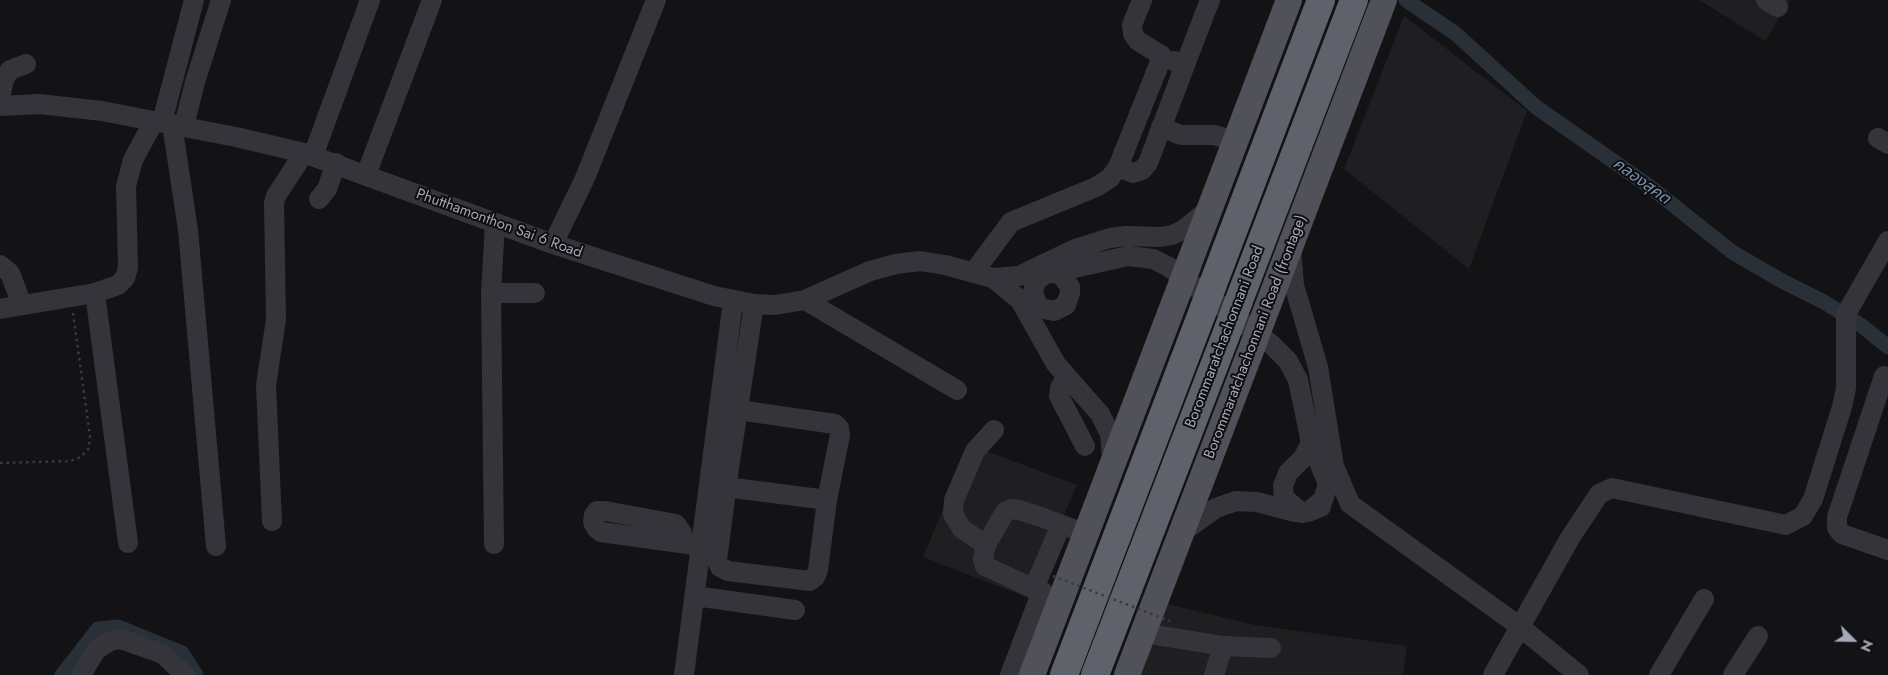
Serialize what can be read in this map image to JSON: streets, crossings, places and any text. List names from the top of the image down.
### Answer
{
  "streets": {
    "highway": ["Borommaratchachonnani Road"],
    "main road": ["Borommaratchachonnani Road (frontage)"],
    "street": ["Phutthamonthon Sai 6 Road"]
  },
  "water": ["คลองสุคต"],
  "north": "bottom right"
}
